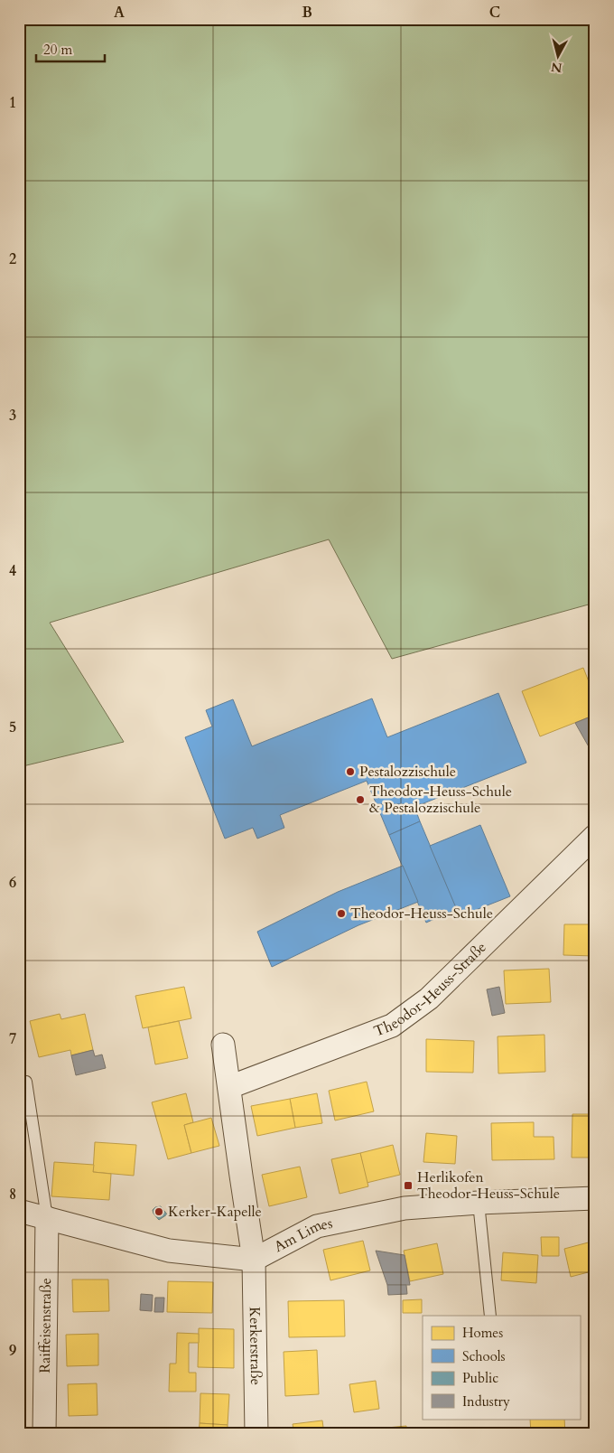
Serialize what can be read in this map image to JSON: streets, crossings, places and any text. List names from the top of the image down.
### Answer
{
  "streets": {
    "street": [
      "Theodor-Heuss-Straße",
      "Am Limes",
      "Raiffeisenstraße",
      "Kerkerstraße"
    ]
  },
  "crossings": [
    ["Am Limes", "Kerkerstraße"]
  ],
  "places": {
    "other": [
      "Pestalozzischule",
      "Theodor-Heuss-Schule & Pestalozzischule",
      "Theodor-Heuss-Schule",
      "Kerker-Kapelle"
    ],
    "transit": ["Herlikofen Theodor-Heuss-Schule"]
  },
  "legend": [
    "Homes",
    "Schools",
    "Public",
    "Industry"
  ],
  "scale_bar": "20 m",
  "north": "bottom",
  "grid": {
    "columns": ["A", "B", "C"],
    "rows": [
      "1",
      "2",
      "3",
      "4",
      "5",
      "6",
      "7",
      "8",
      "9"
    ]
  }
}
